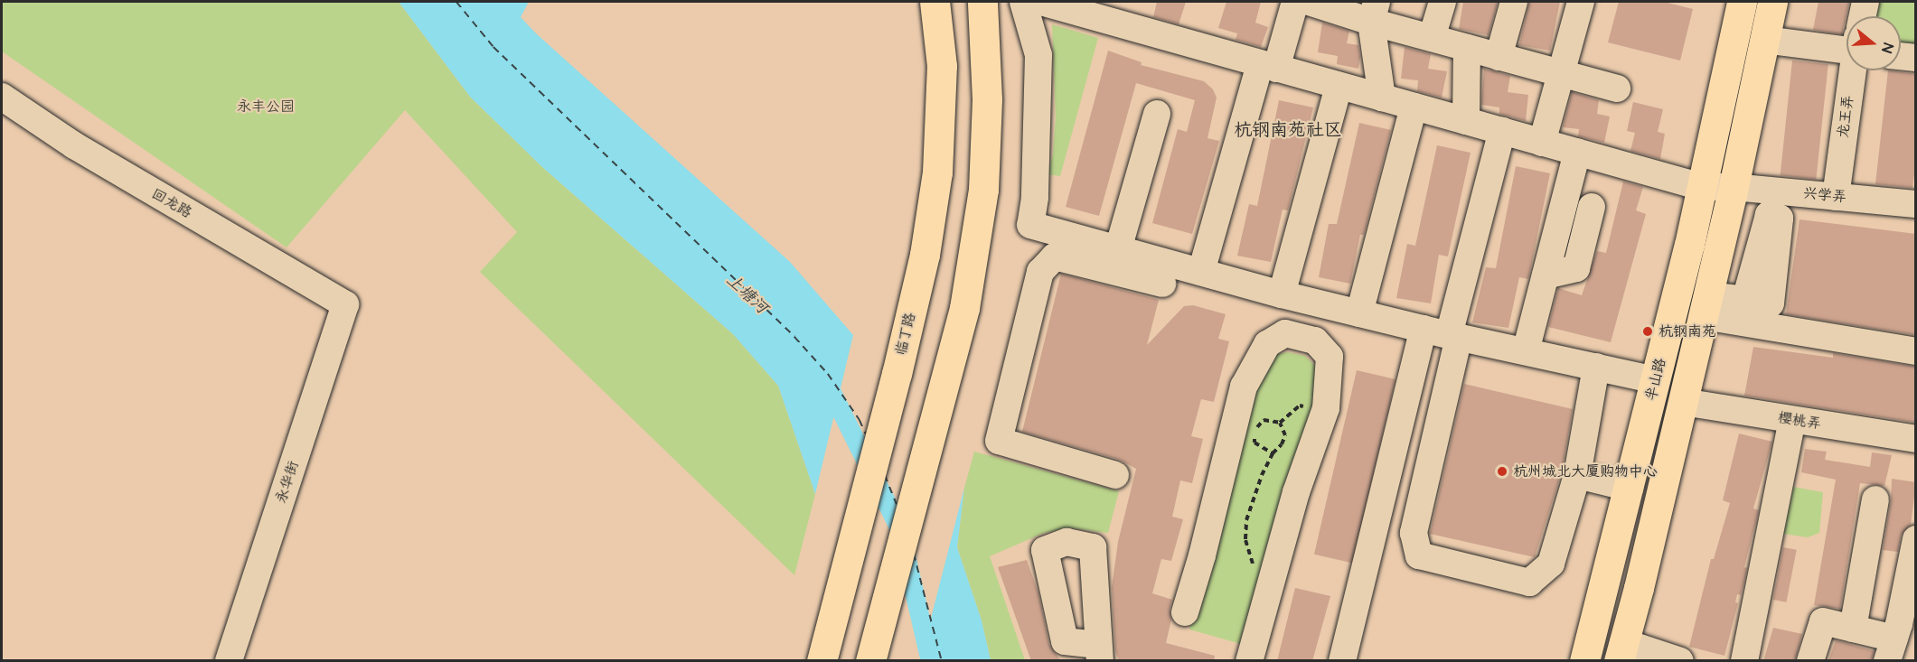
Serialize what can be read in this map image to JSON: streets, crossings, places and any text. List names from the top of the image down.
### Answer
{
  "streets": {
    "main road": ["临丁路", "半山路"],
    "street": [
      "龙王弄",
      "兴学弄",
      "回龙路",
      "樱桃弄",
      "永华街"
    ]
  },
  "crossings": [
    ["龙王弄", "兴学弄"],
    ["兴学弄", "半山路"],
    ["回龙路", "永华街"]
  ],
  "districts": ["杭钢南苑社区"],
  "water": ["上塘河"],
  "parks": ["永丰公园"],
  "places": ["杭钢南苑", "杭州城北大厦购物中心"],
  "north": "right"
}
